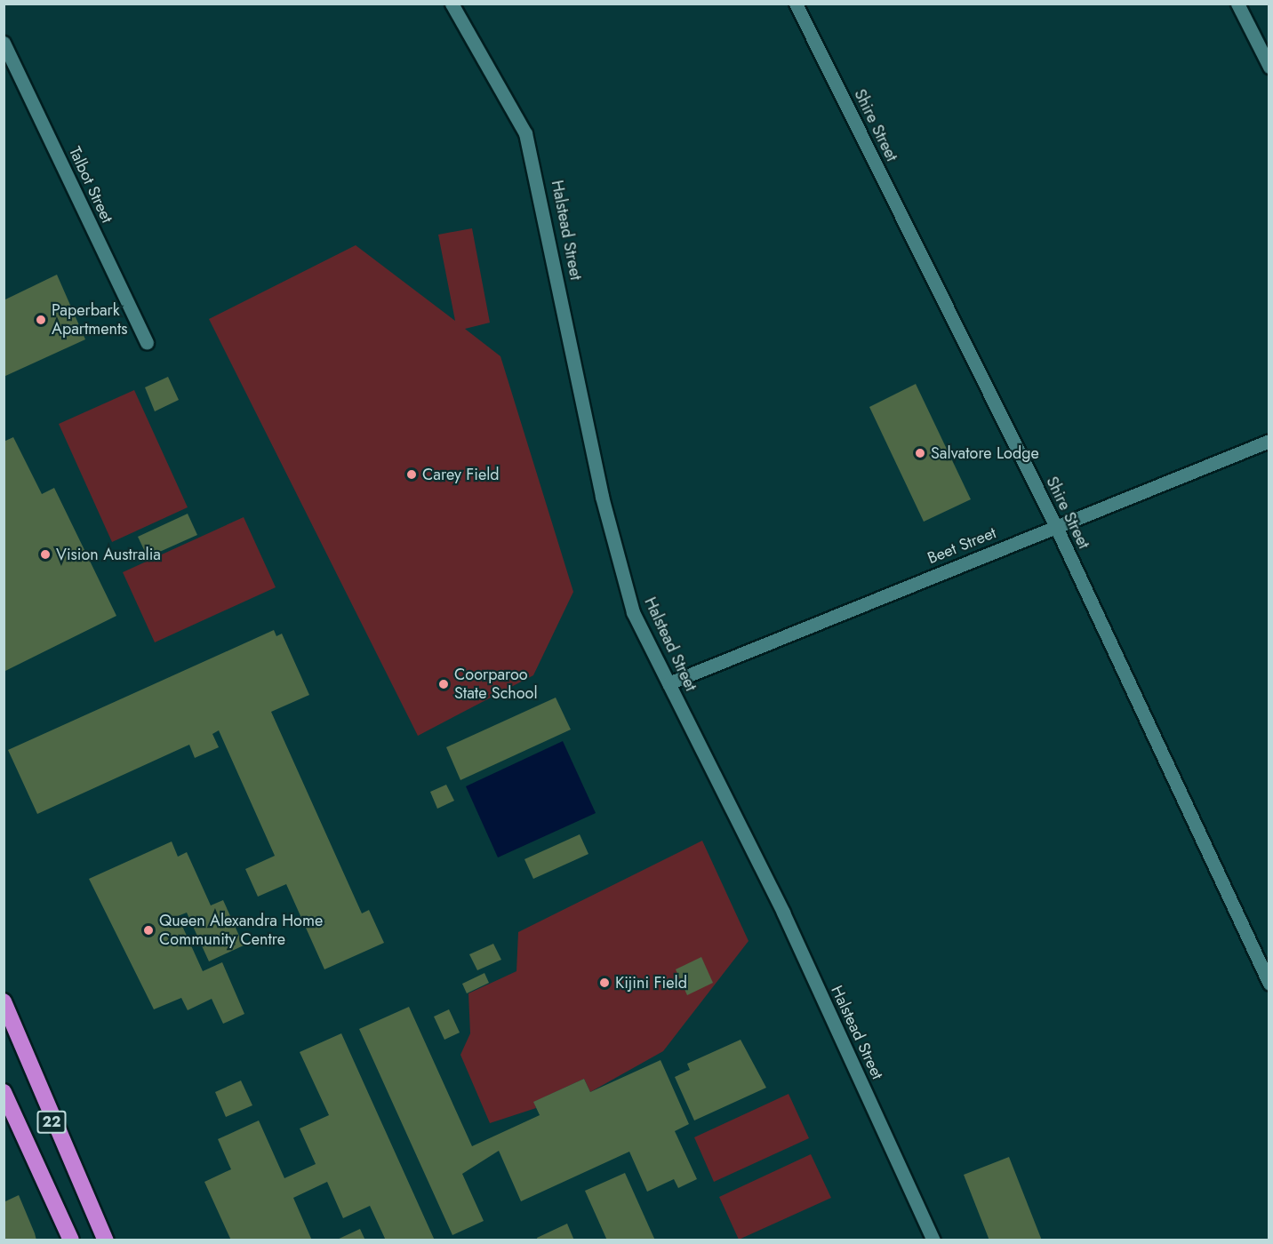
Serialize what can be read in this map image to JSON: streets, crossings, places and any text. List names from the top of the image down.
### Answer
{
  "streets": {
    "highway": ["22"],
    "street": [
      "Shire Street",
      "Talbot Street",
      "Halstead Street",
      "Beet Street"
    ]
  },
  "crossings": [
    ["Shire Street", "Beet Street"],
    ["Halstead Street", "Beet Street"]
  ],
  "places": [
    "Paperbark Apartments",
    "Salvatore Lodge",
    "Carey Field",
    "Vision Australia",
    "Coorparoo State School",
    "Queen Alexandra Home Community Centre",
    "Kijini Field"
  ]
}
